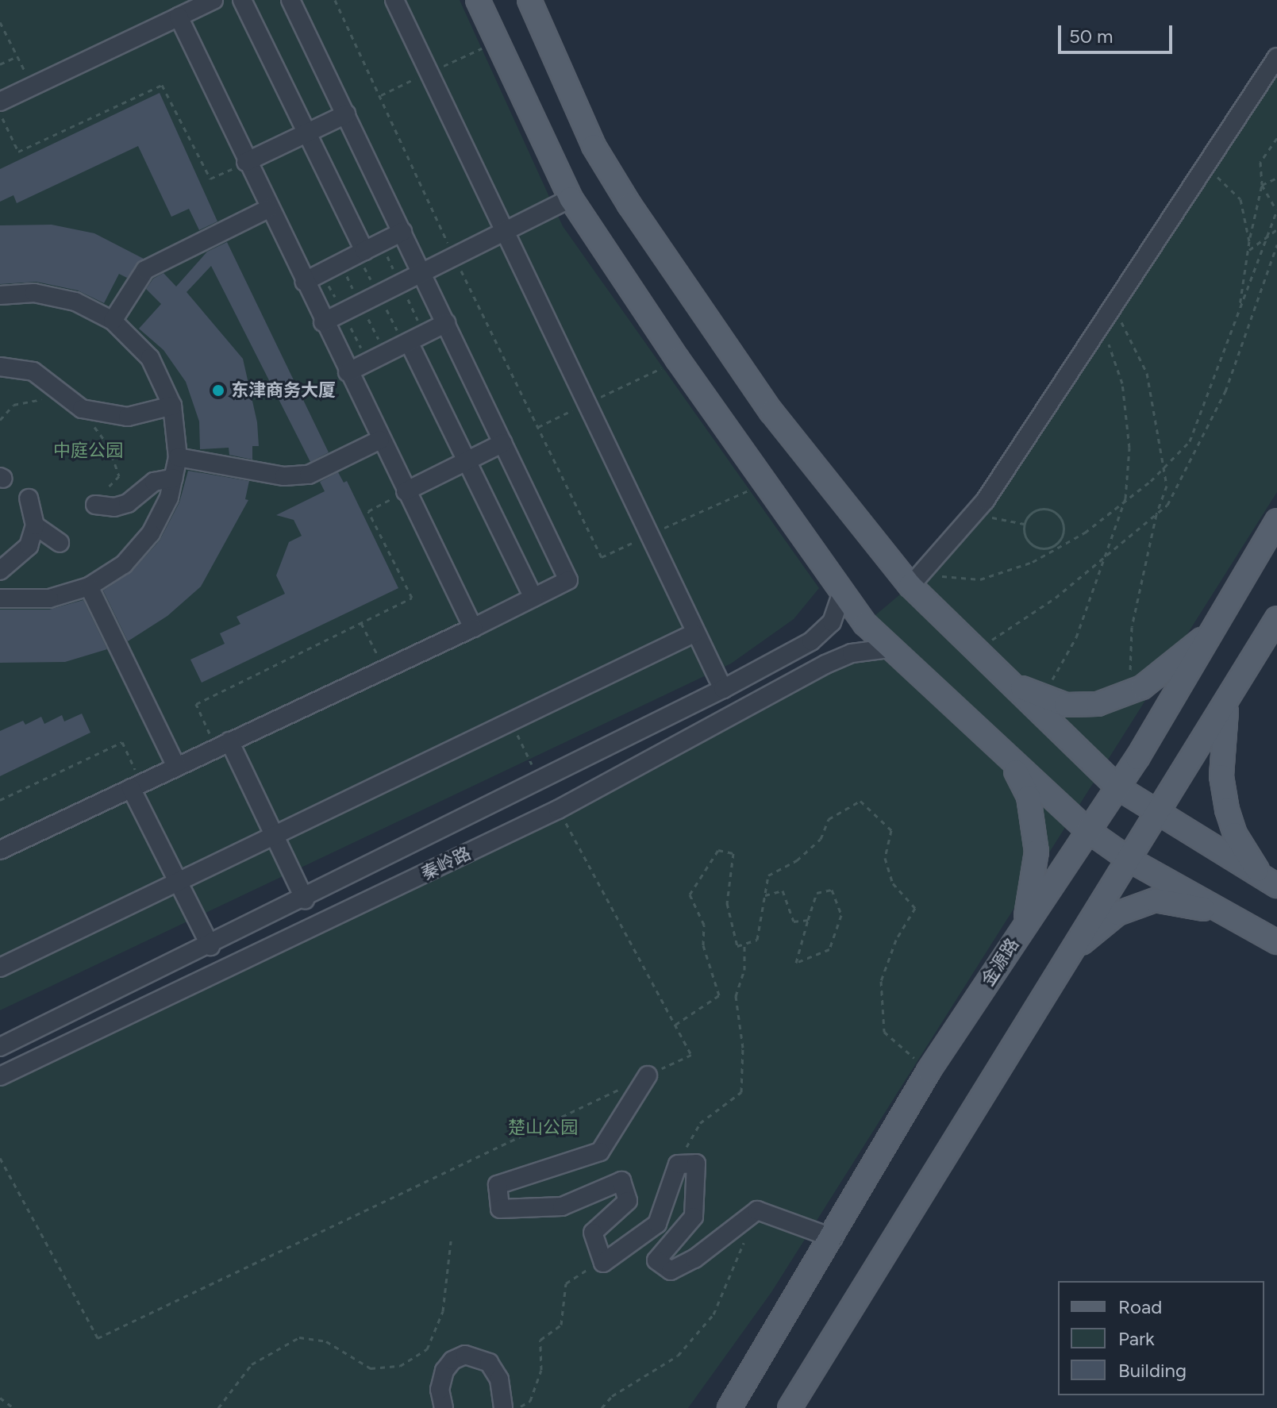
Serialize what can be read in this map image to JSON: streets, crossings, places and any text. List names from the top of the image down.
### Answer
{
  "streets": {
    "main road": ["金源路"],
    "street": ["秦岭路"]
  },
  "parks": ["中庭公园", "楚山公园"],
  "places": ["东津商务大厦"],
  "legend": ["Road", "Park", "Building"],
  "scale_bar": "50 m"
}
